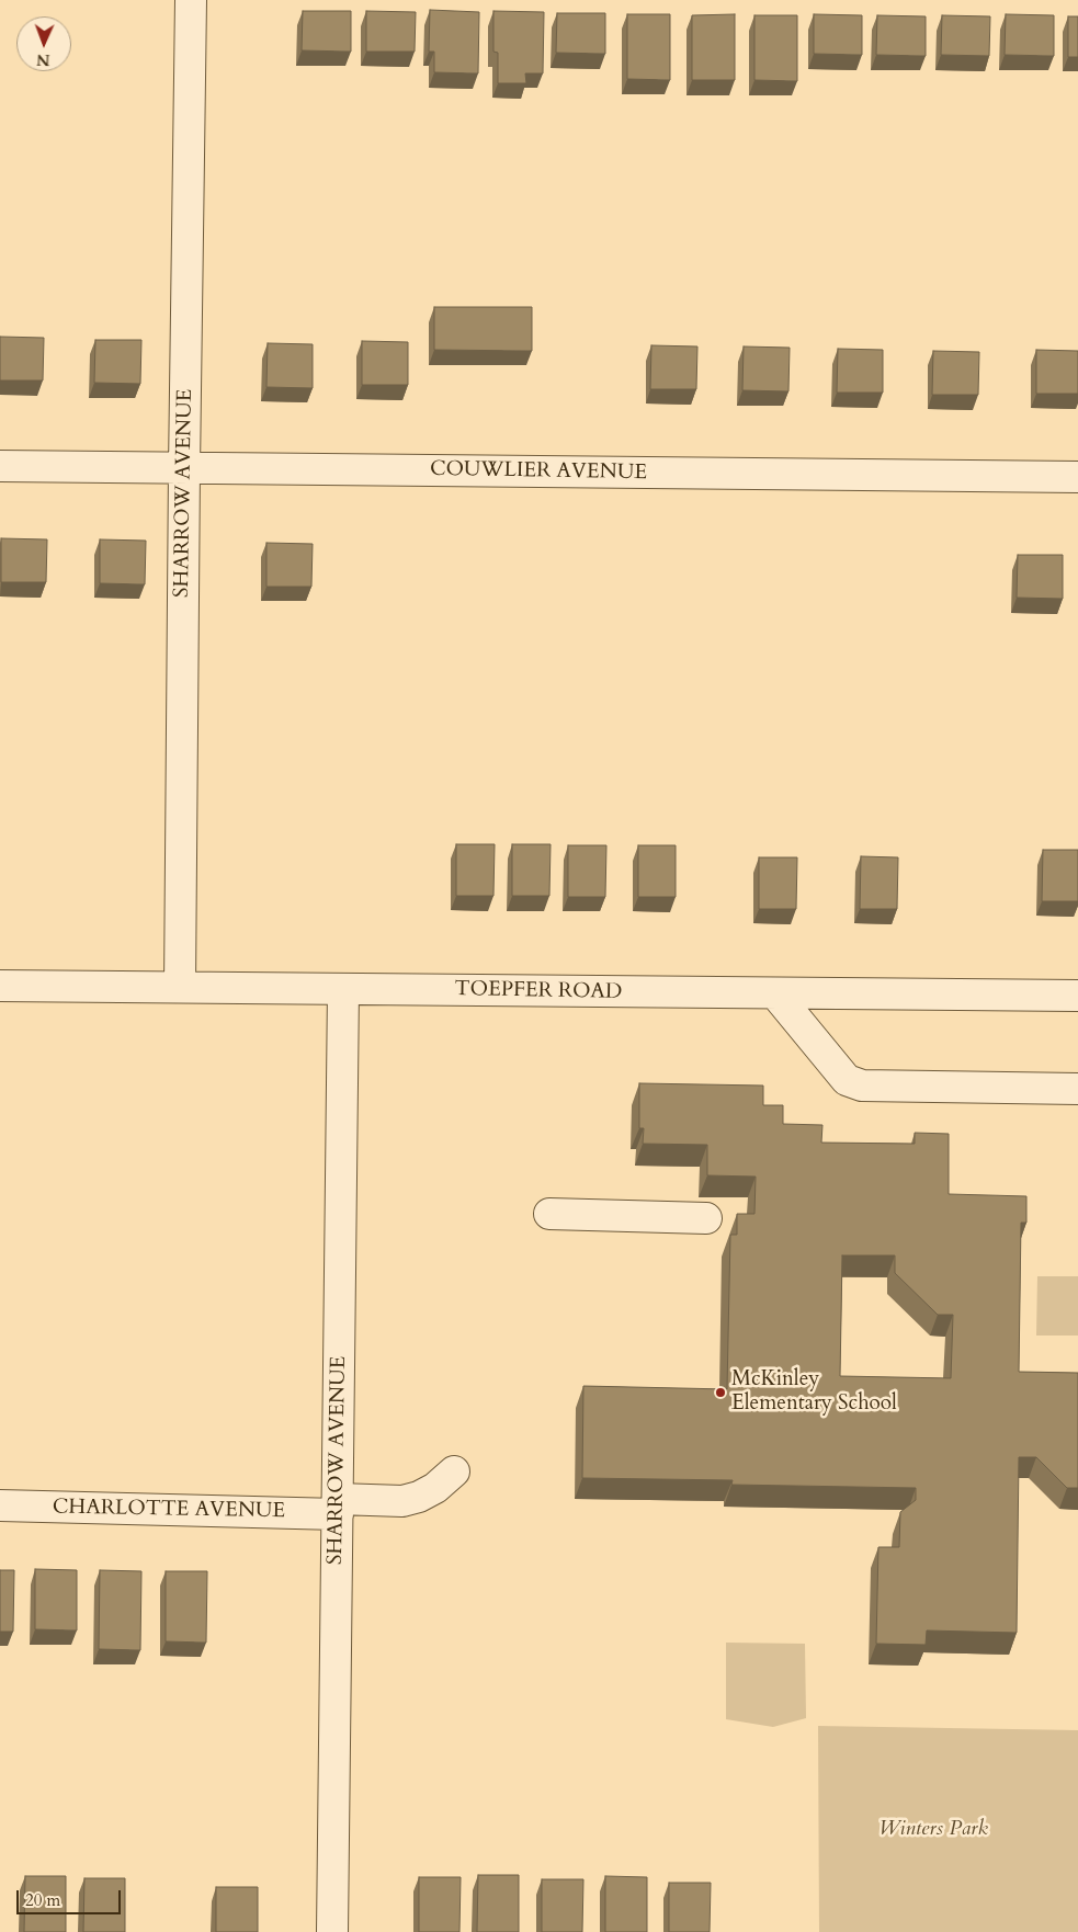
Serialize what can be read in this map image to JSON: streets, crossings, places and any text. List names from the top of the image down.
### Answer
{
  "streets": {
    "street": [
      "COUWLIER AVENUE",
      "SHARROW AVENUE",
      "TOEPFER ROAD",
      "CHARLOTTE AVENUE"
    ]
  },
  "crossings": [
    ["COUWLIER AVENUE", "SHARROW AVENUE"],
    ["SHARROW AVENUE", "TOEPFER ROAD"],
    ["SHARROW AVENUE", "CHARLOTTE AVENUE"]
  ],
  "parks": ["Winters Park"],
  "places": ["McKinley Elementary School"],
  "scale_bar": "20 m",
  "north": "bottom"
}
